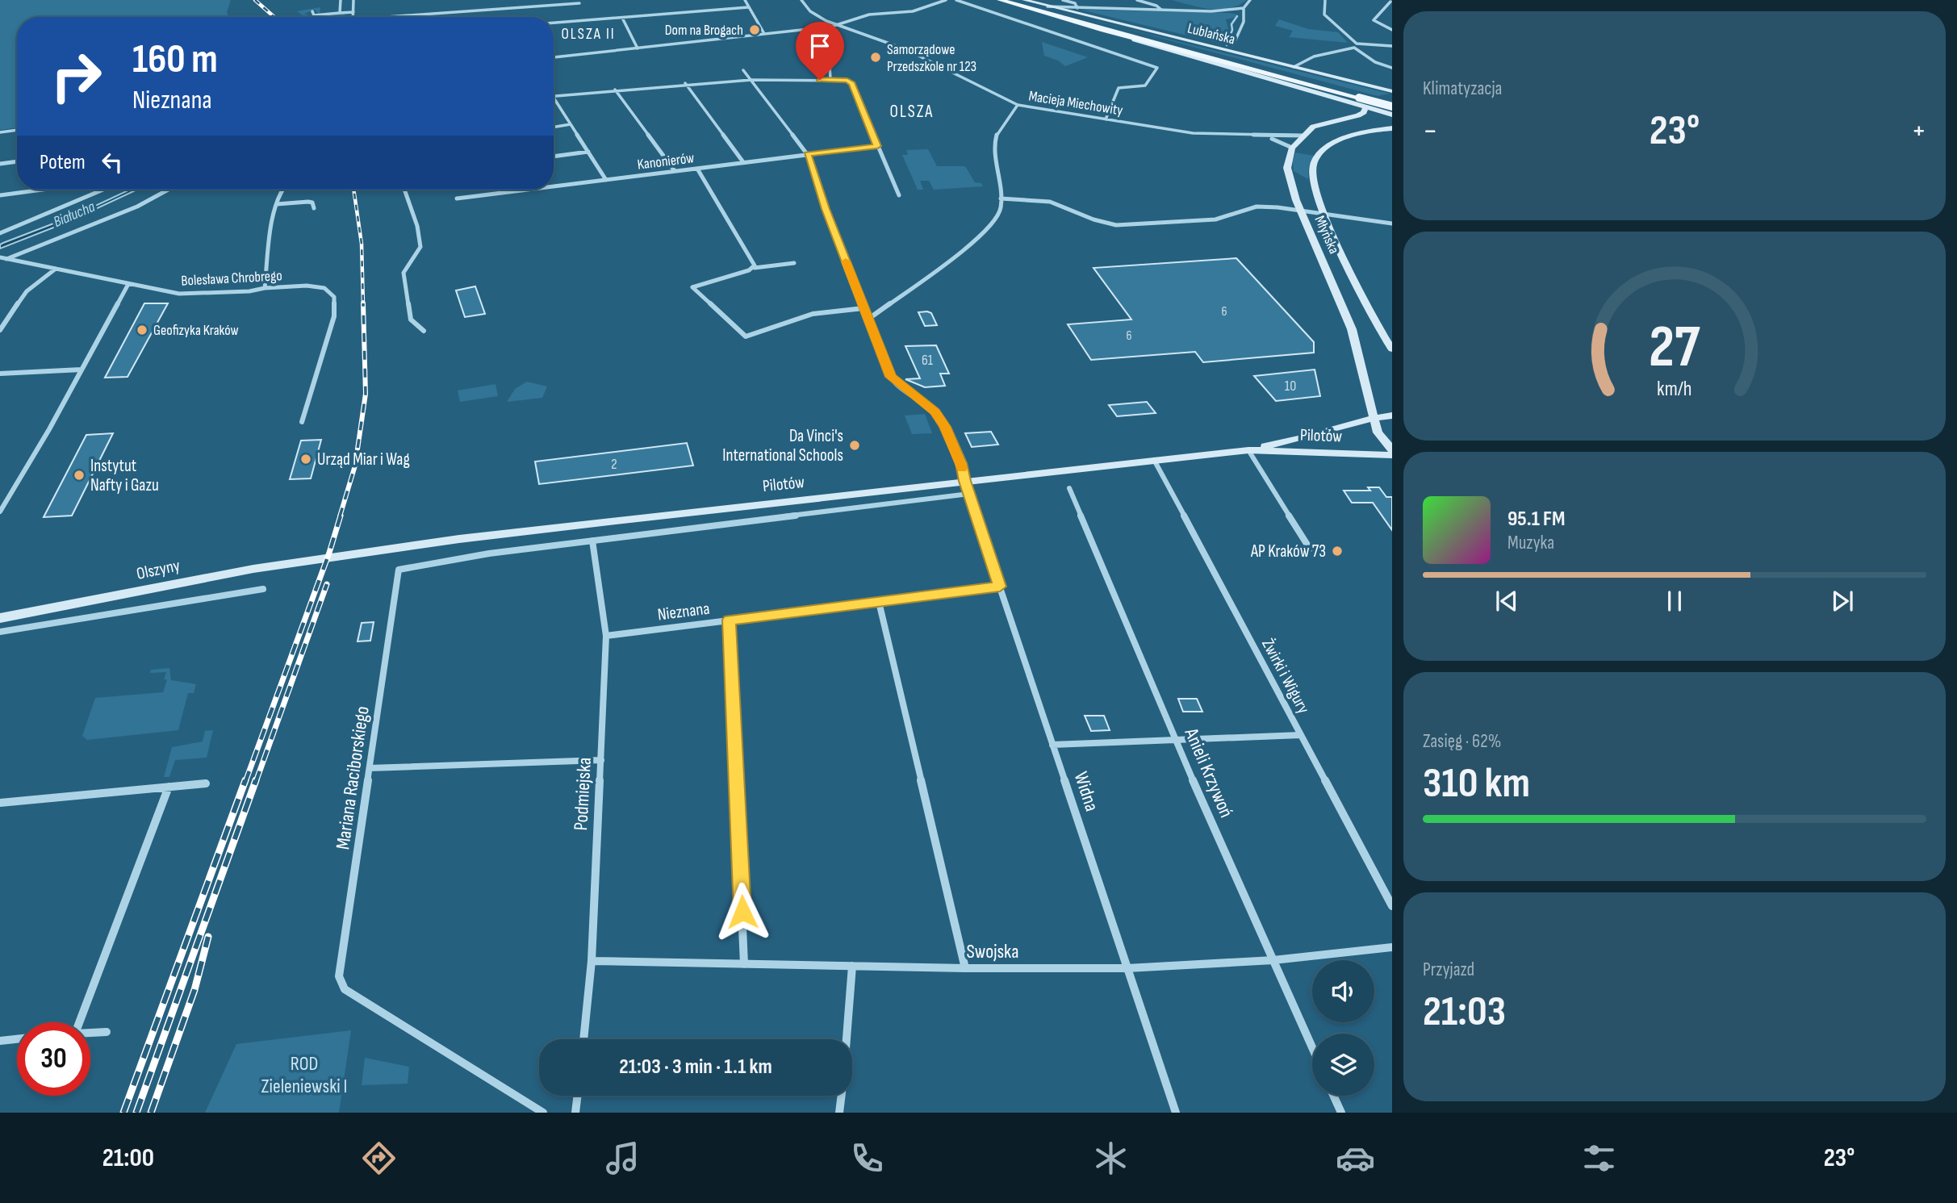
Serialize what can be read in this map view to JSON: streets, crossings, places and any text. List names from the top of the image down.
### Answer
{
  "streets": {
    "main road": [
      "Lublańska",
      "Młyńska",
      "Pilotów",
      "Olszyny"
    ],
    "street": [
      "Macieja Miechowity",
      "Kanonierów",
      "Bolesława Chrobrego",
      "Nieznana",
      "Żwirki i Wigury",
      "Anieli Krzywoń",
      "Mariana Raciborskiego",
      "Widna",
      "Podmiejska",
      "Swojska"
    ]
  },
  "crossings": [
    ["Macieja Miechowity", "Młyńska"],
    ["Kanonierów", "Widna"],
    ["Młyńska", "Pilotów"],
    ["Pilotów", "Olszyny"],
    ["Pilotów", "Żwirki i Wigury"],
    ["Pilotów", "Mariana Raciborskiego"],
    ["Pilotów", "Widna"],
    ["Pilotów", "Podmiejska"],
    ["Nieznana", "Widna"],
    ["Nieznana", "Podmiejska"],
    ["Anieli Krzywoń", "Swojska"],
    ["Widna", "Swojska"],
    ["Podmiejska", "Swojska"]
  ],
  "districts": ["OLSZA II", "OLSZA"],
  "water": ["Białucha"],
  "parks": ["ROD Zieleniewski I"],
  "places": [
    "Dom na Brogach",
    "Samorządowe Przedszkole nr 123",
    "Geofizyka Kraków",
    "Da Vinci's International Schools",
    "Urząd Miar i Wag",
    "Instytut Nafty i Gazu",
    "AP Kraków 73"
  ],
  "house_numbers": [
    "6",
    "6",
    "61",
    "10",
    "2"
  ],
  "page": {
    "tile": [
      "Klimatyzacja",
      ["Zasięg · 62%", "310 km"],
      ["Przyjazd", "21:03"]
    ],
    "turn": ["160 m", "Nieznana"],
    "heat": ["−", "23°", "+"],
    "then": "Potem",
    "song": ["95.1 FM", "Muzyka"],
    "limit": "30",
    "trip": "21:03 · 3 min · 1.1 km",
    "tabs": ["21:00", "23°"],
    "gauge": ["27", "km/h"]
  }
}
